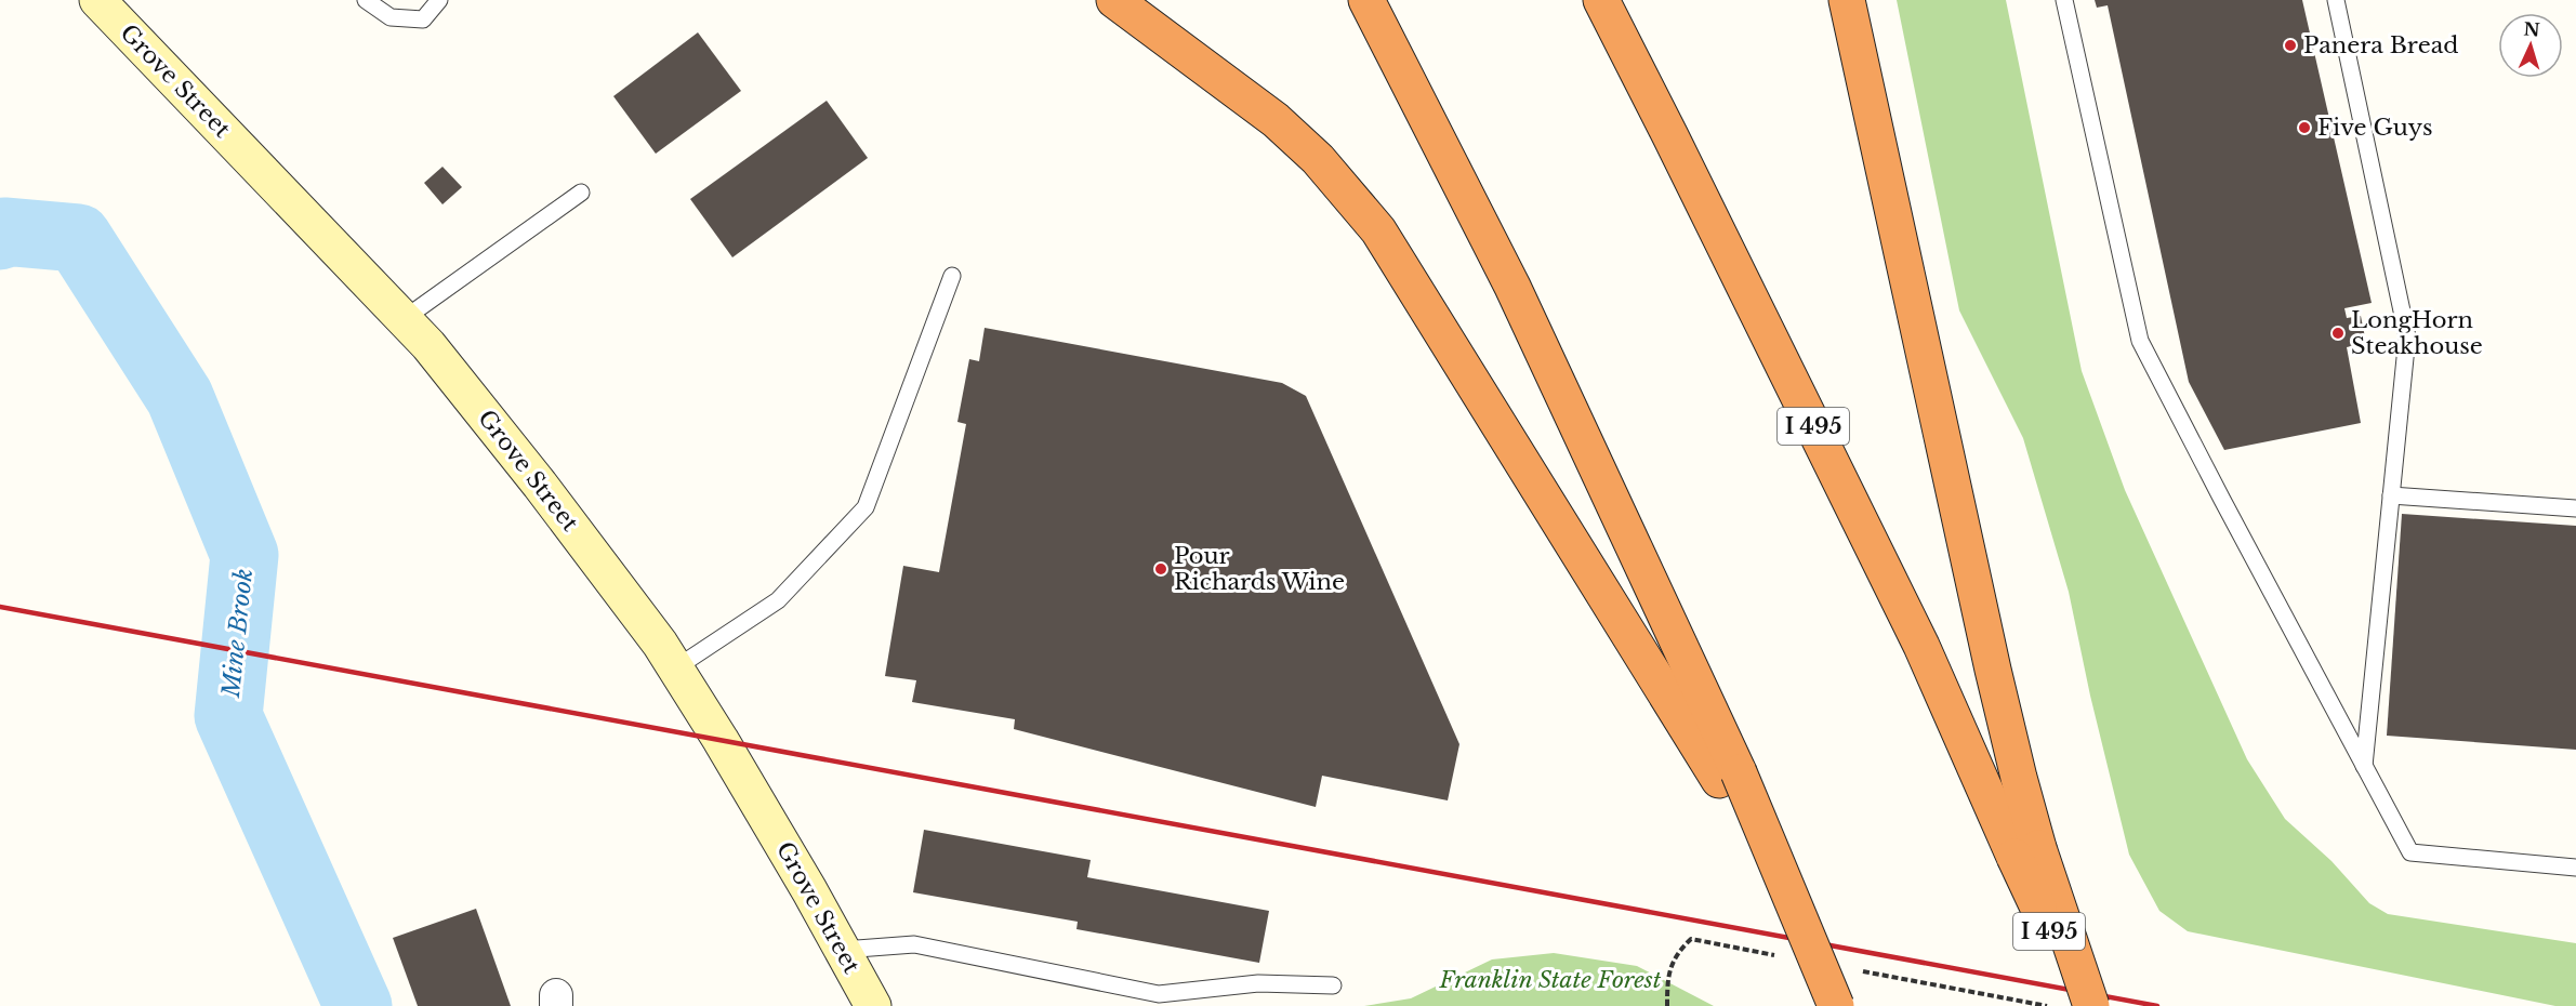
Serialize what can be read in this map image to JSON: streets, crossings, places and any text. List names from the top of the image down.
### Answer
{
  "streets": {
    "highway": ["I 495"],
    "main road": ["Grove Street"]
  },
  "water": ["Mine Brook"],
  "parks": ["Franklin State Forest"],
  "places": [
    "Panera Bread",
    "Five Guys",
    "LongHorn Steakhouse",
    "Pour Richards Wine"
  ],
  "north": "top"
}
